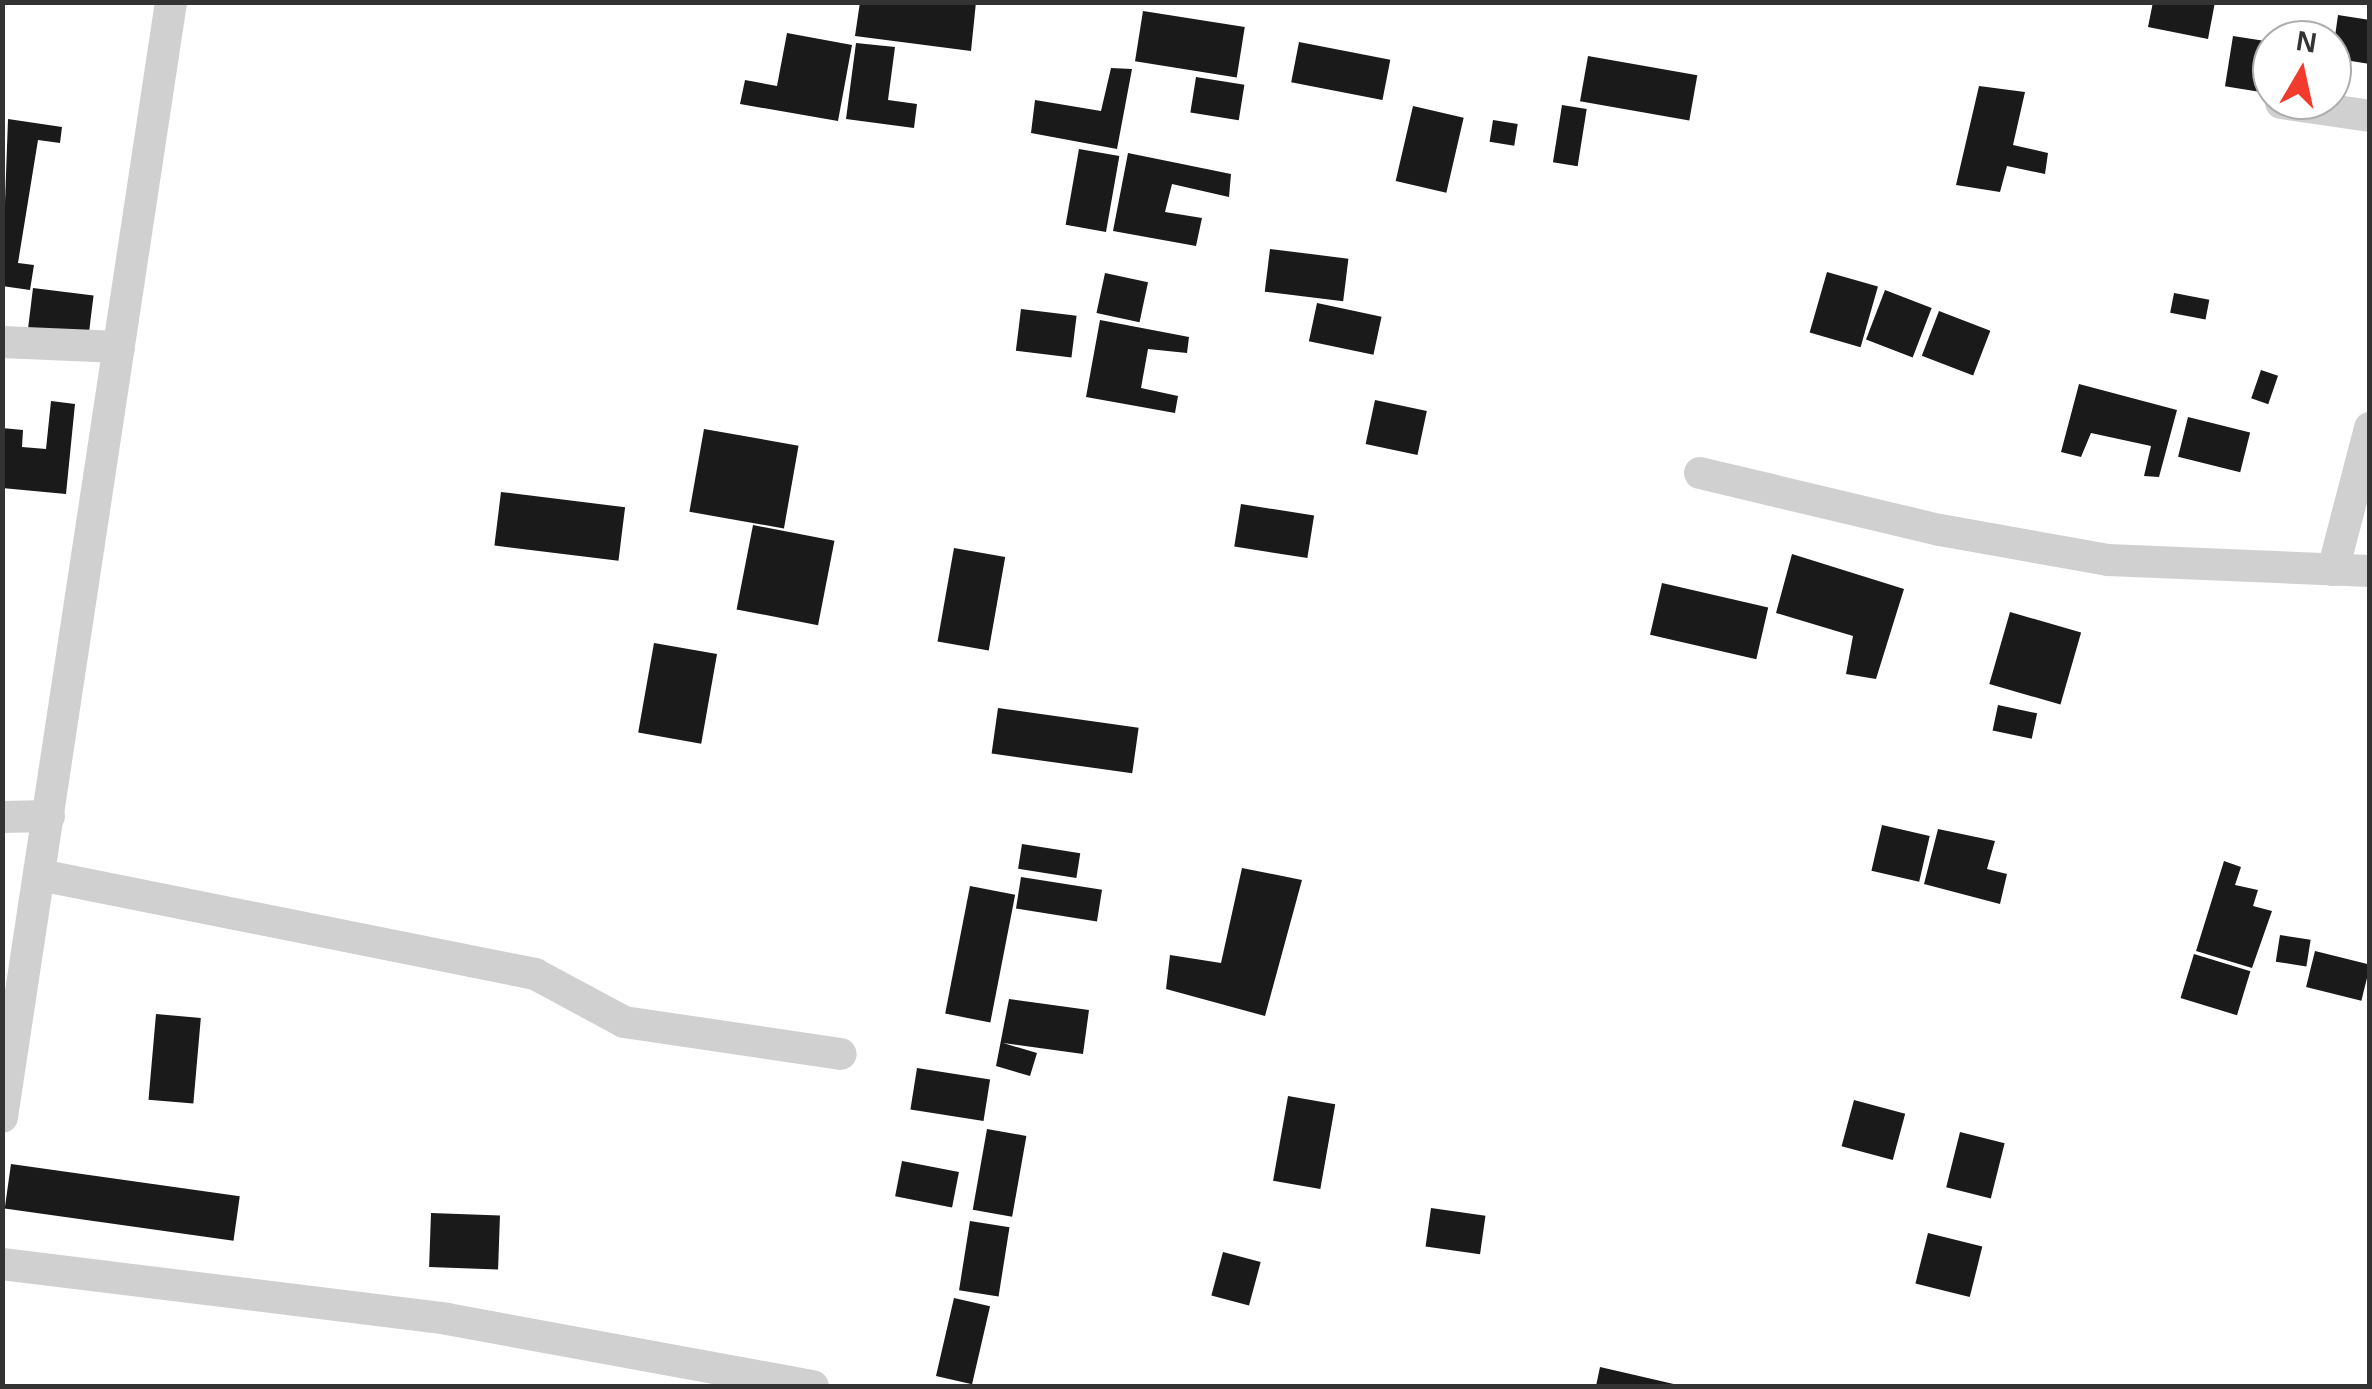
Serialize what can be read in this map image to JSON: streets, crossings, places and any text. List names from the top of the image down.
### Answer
{
  "north": "top"
}
